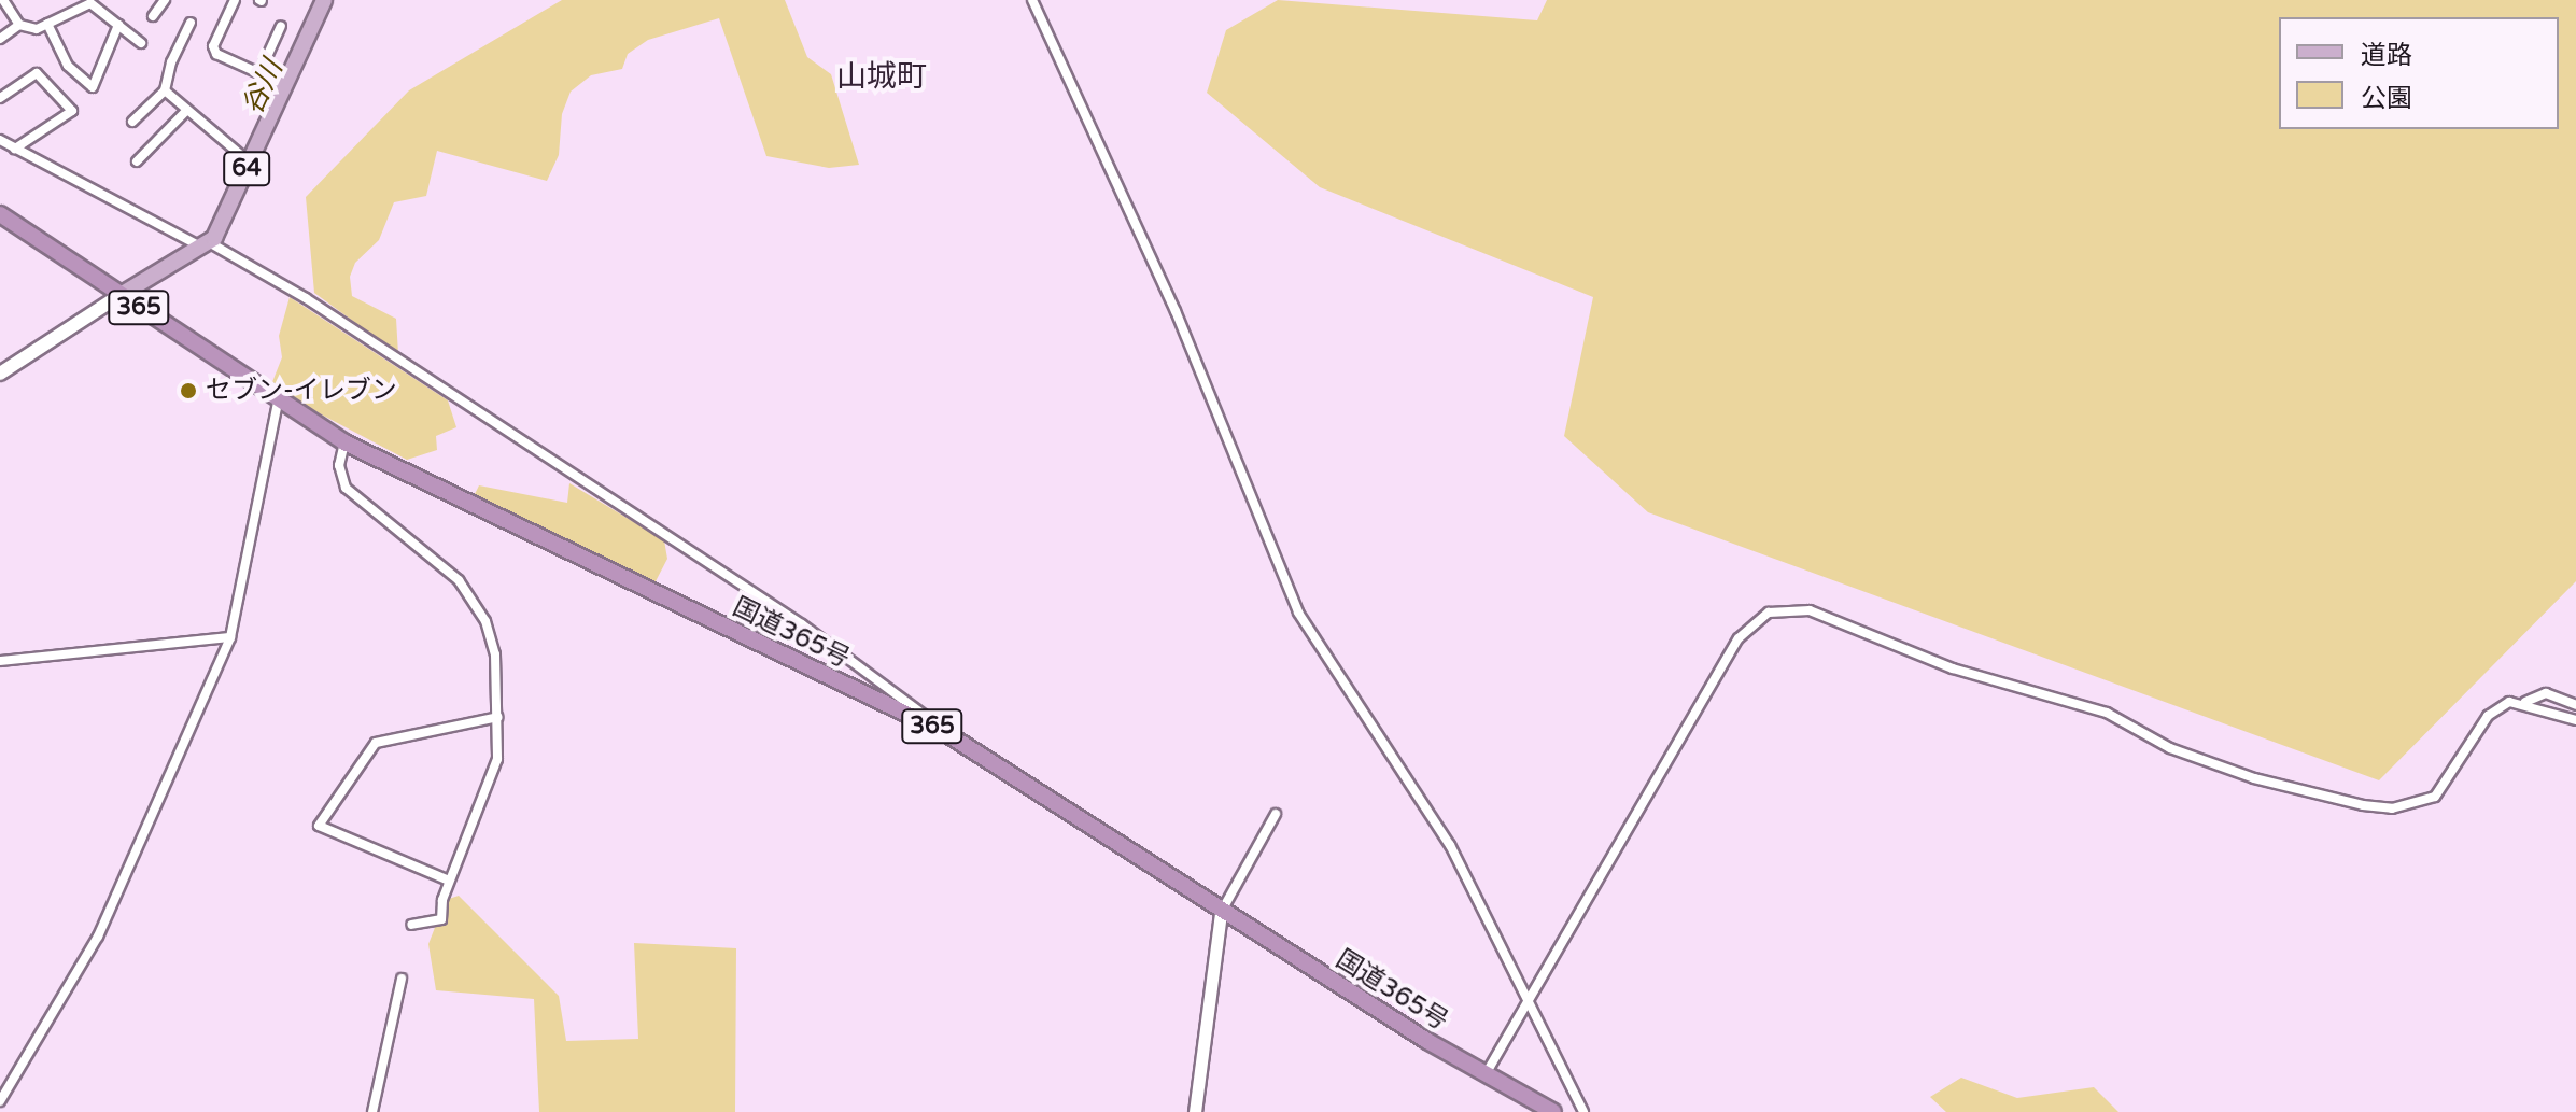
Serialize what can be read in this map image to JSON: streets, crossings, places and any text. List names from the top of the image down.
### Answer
{
  "streets": {
    "highway": ["365", "国道365号"],
    "main road": ["64"]
  },
  "districts": ["山城町"],
  "water": ["谷川"],
  "places": ["セブン-イレブン"],
  "legend": ["道路", "公園"]
}
